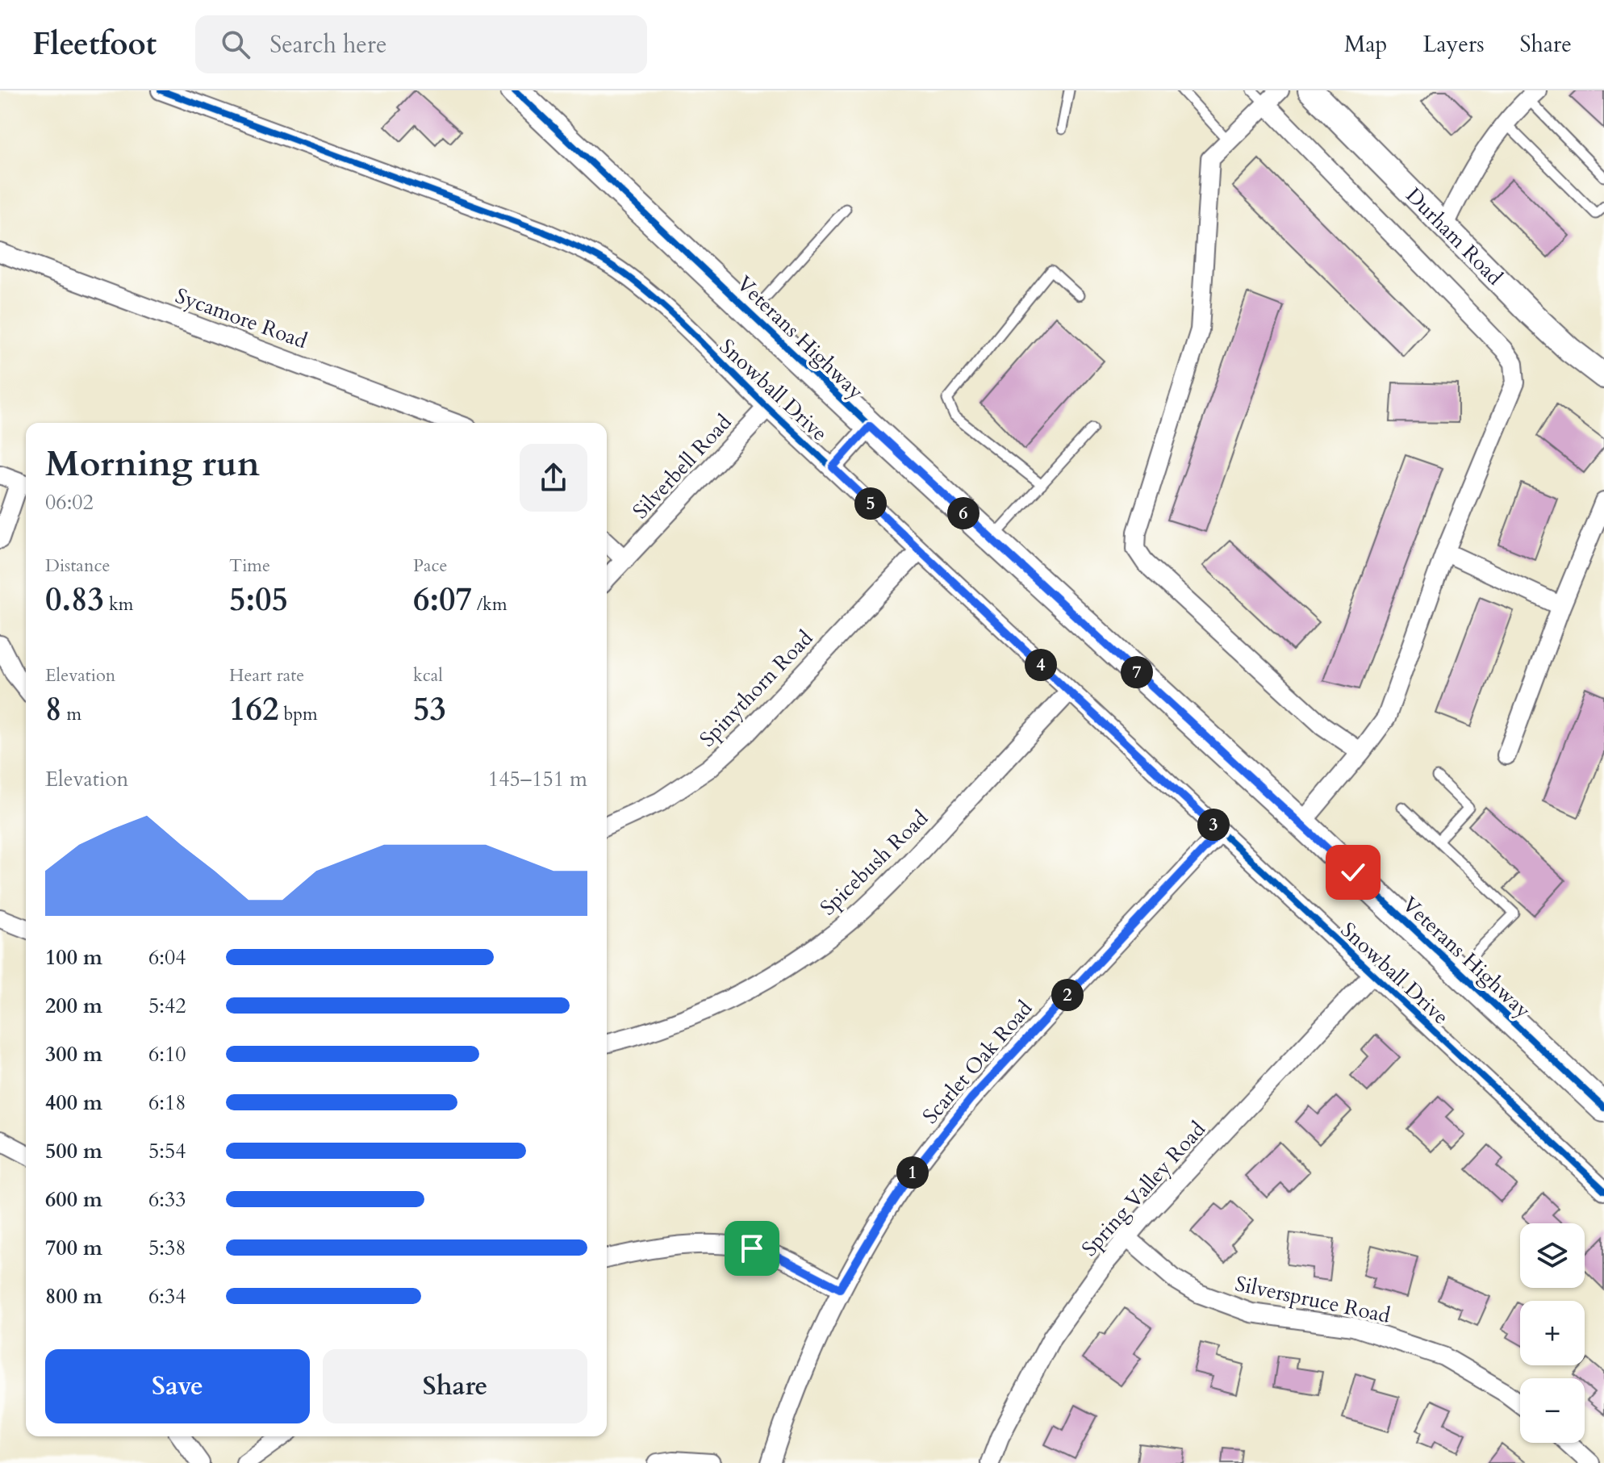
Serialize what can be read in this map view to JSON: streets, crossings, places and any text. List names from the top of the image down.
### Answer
{
  "streets": {
    "main road": ["Durham Road", "Veterans Highway"],
    "street": [
      "Sycamore Road",
      "Snowball Drive",
      "Silverbell Road",
      "Spinythorn Road",
      "Spicebush Road",
      "Scarlet Oak Road",
      "Spring Valley Road",
      "Silverspruce Road"
    ]
  },
  "crossings": [
    ["Snowball Drive", "Silverbell Road"],
    ["Snowball Drive", "Spinythorn Road"],
    ["Snowball Drive", "Spicebush Road"],
    ["Snowball Drive", "Scarlet Oak Road"],
    ["Snowball Drive", "Spring Valley Road"],
    ["Spring Valley Road", "Silverspruce Road"]
  ],
  "page": {
    "header": "Fleetfoot",
    "search": "Search here",
    "nav": ["Map", "Layers", "Share"],
    "heading": ["Morning run", "06:02"],
    "pins": [
      "5",
      "6",
      "4",
      "7",
      "3",
      "2",
      "1"
    ],
    "stats": [
      ["Distance", "0.83 km"],
      ["Time", "5:05"],
      ["Pace", "6:07 /km"],
      ["Elevation", "8 m"],
      ["Heart rate", "162 bpm"],
      ["kcal", "53"]
    ],
    "chart": ["Elevation", "145–151 m"],
    "list": [
      {
        "name": "100 m",
        "note": "6:04"
      },
      {
        "name": "200 m",
        "note": "5:42"
      },
      {
        "name": "300 m",
        "note": "6:10"
      },
      {
        "name": "400 m",
        "note": "6:18"
      },
      {
        "name": "500 m",
        "note": "5:54"
      },
      {
        "name": "600 m",
        "note": "6:33"
      },
      {
        "name": "700 m",
        "note": "5:38"
      },
      {
        "name": "800 m",
        "note": "6:34"
      }
    ],
    "map_buttons": ["+", "−"],
    "buttons": ["Save", "Share"]
  }
}
